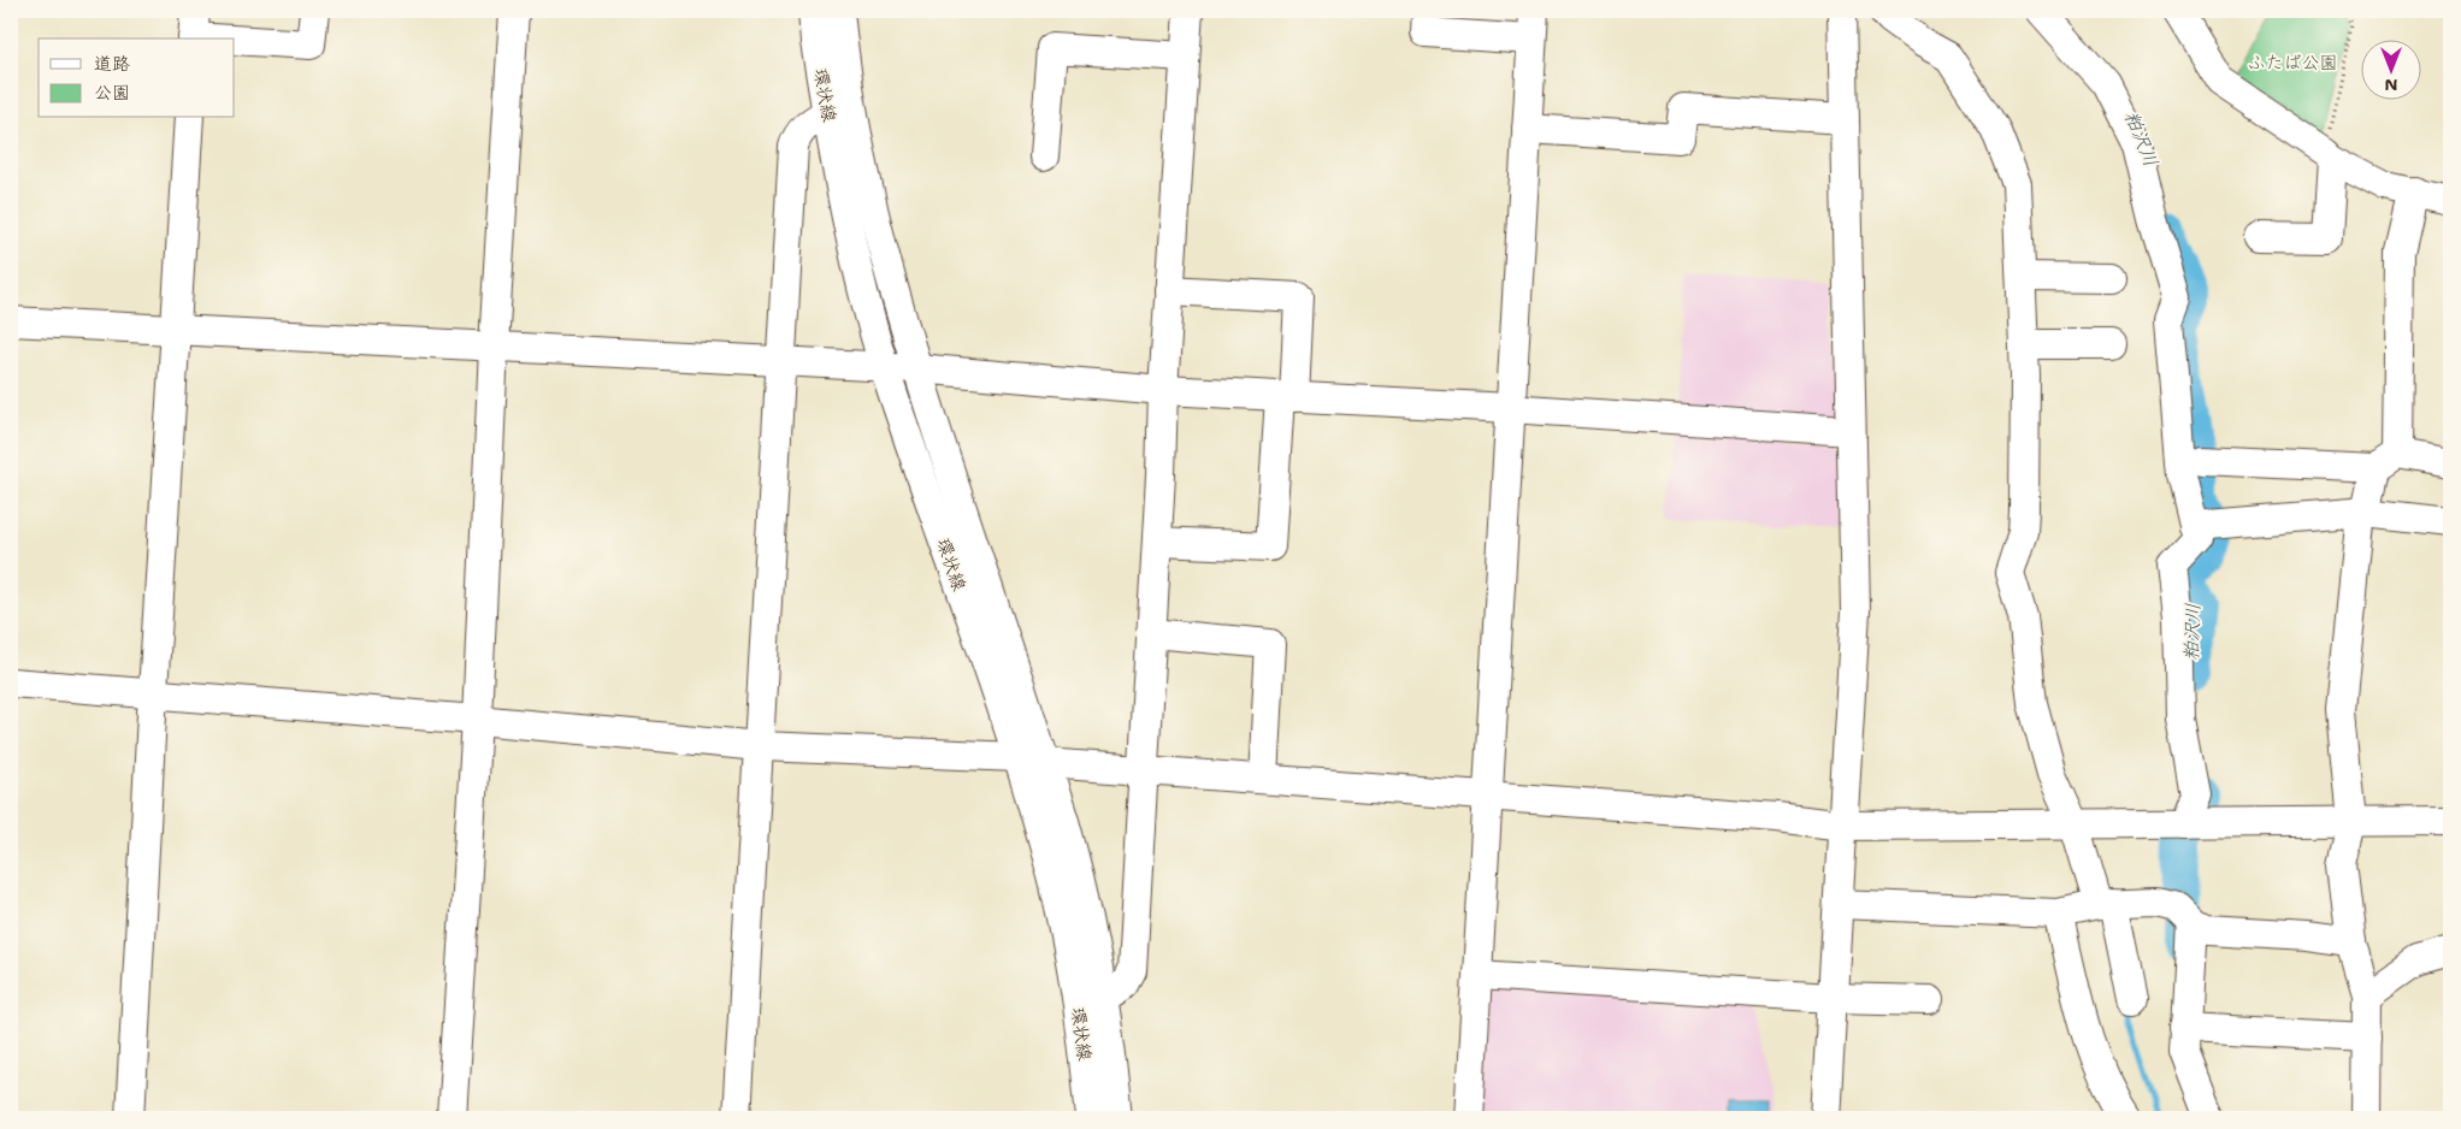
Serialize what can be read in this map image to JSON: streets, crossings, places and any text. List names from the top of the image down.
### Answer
{
  "streets": {
    "street": ["環状線"]
  },
  "water": ["粕沢川"],
  "parks": ["ふたば公園"],
  "legend": ["道路", "公園"],
  "north": "bottom"
}
